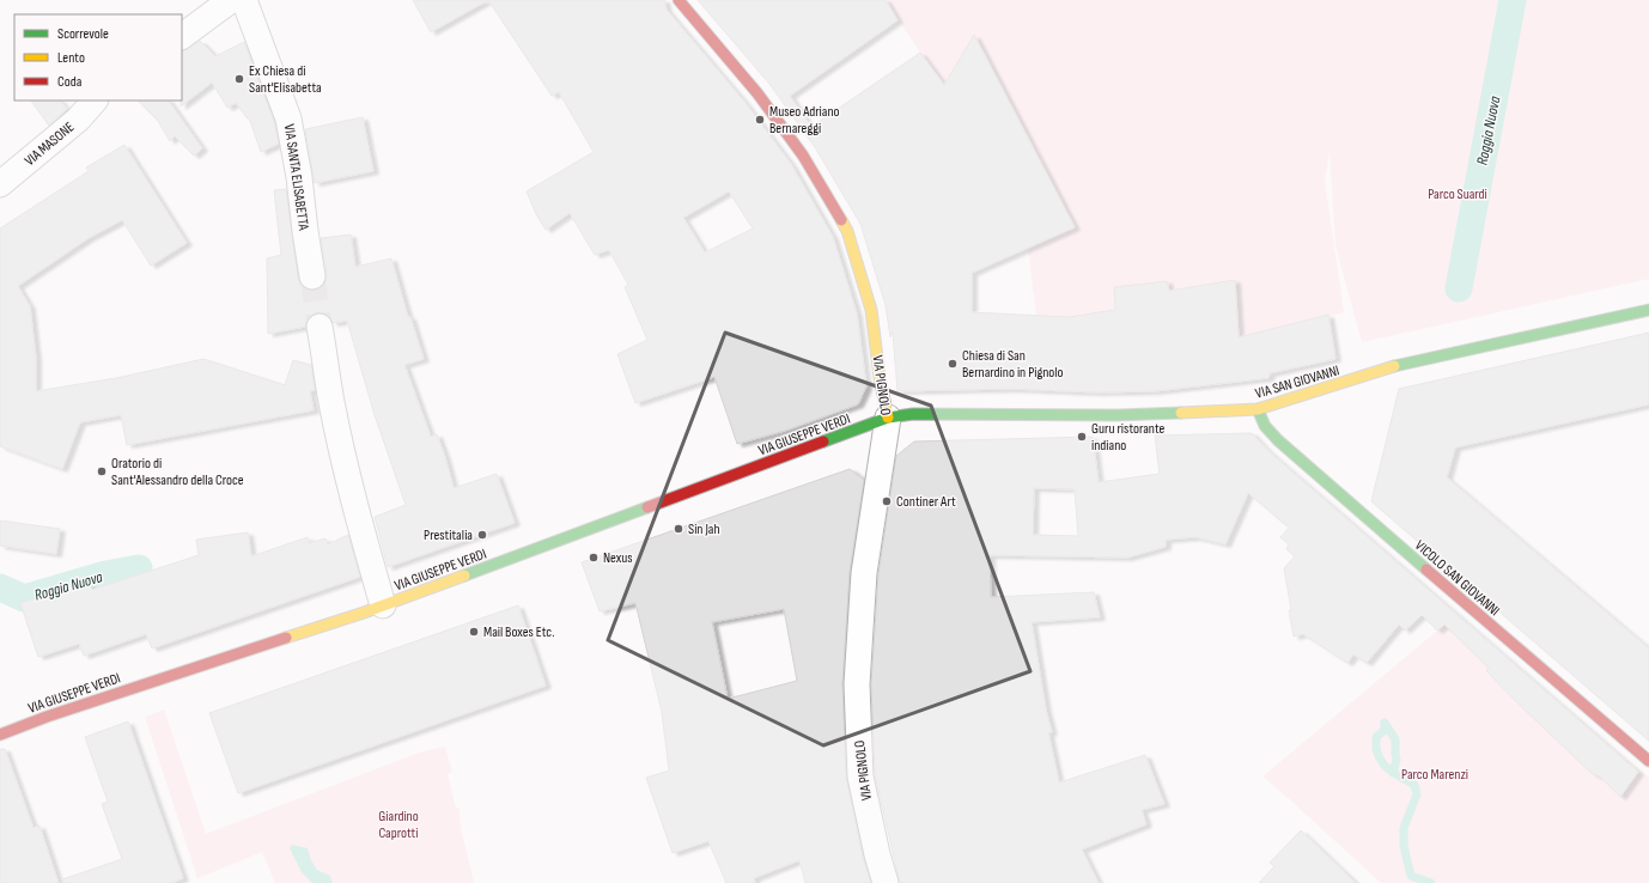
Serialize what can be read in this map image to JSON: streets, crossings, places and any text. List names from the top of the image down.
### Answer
{
  "streets": {
    "street": [
      "VIA MASONE",
      "VIA SANTA ELISABETTA",
      "VIA SAN GIOVANNI",
      "VIA PIGNOLO",
      "VIA GIUSEPPE VERDI",
      "VICOLO SAN GIOVANNI"
    ]
  },
  "crossings": [
    ["VIA SAN GIOVANNI", "VIA PIGNOLO"],
    ["VIA SAN GIOVANNI", "VIA GIUSEPPE VERDI"],
    ["VIA SAN GIOVANNI", "VICOLO SAN GIOVANNI"],
    ["VIA PIGNOLO", "VIA GIUSEPPE VERDI"]
  ],
  "water": ["Roggia Nuova"],
  "parks": ["Parco Suardi", "Parco Marenzi", "Giardino Caprotti"],
  "places": [
    "Ex Chiesa di Sant'Elisabetta",
    "Museo Adriano Bernareggi",
    "Chiesa di San Bernardino in Pignolo",
    "Guru ristorante indiano",
    "Oratorio di Sant'Alessandro della Croce",
    "Continer Art",
    "Sin Jah",
    "Prestitalia",
    "Nexus",
    "Mail Boxes Etc."
  ],
  "legend": ["Scorrevole", "Lento", "Coda"]
}
